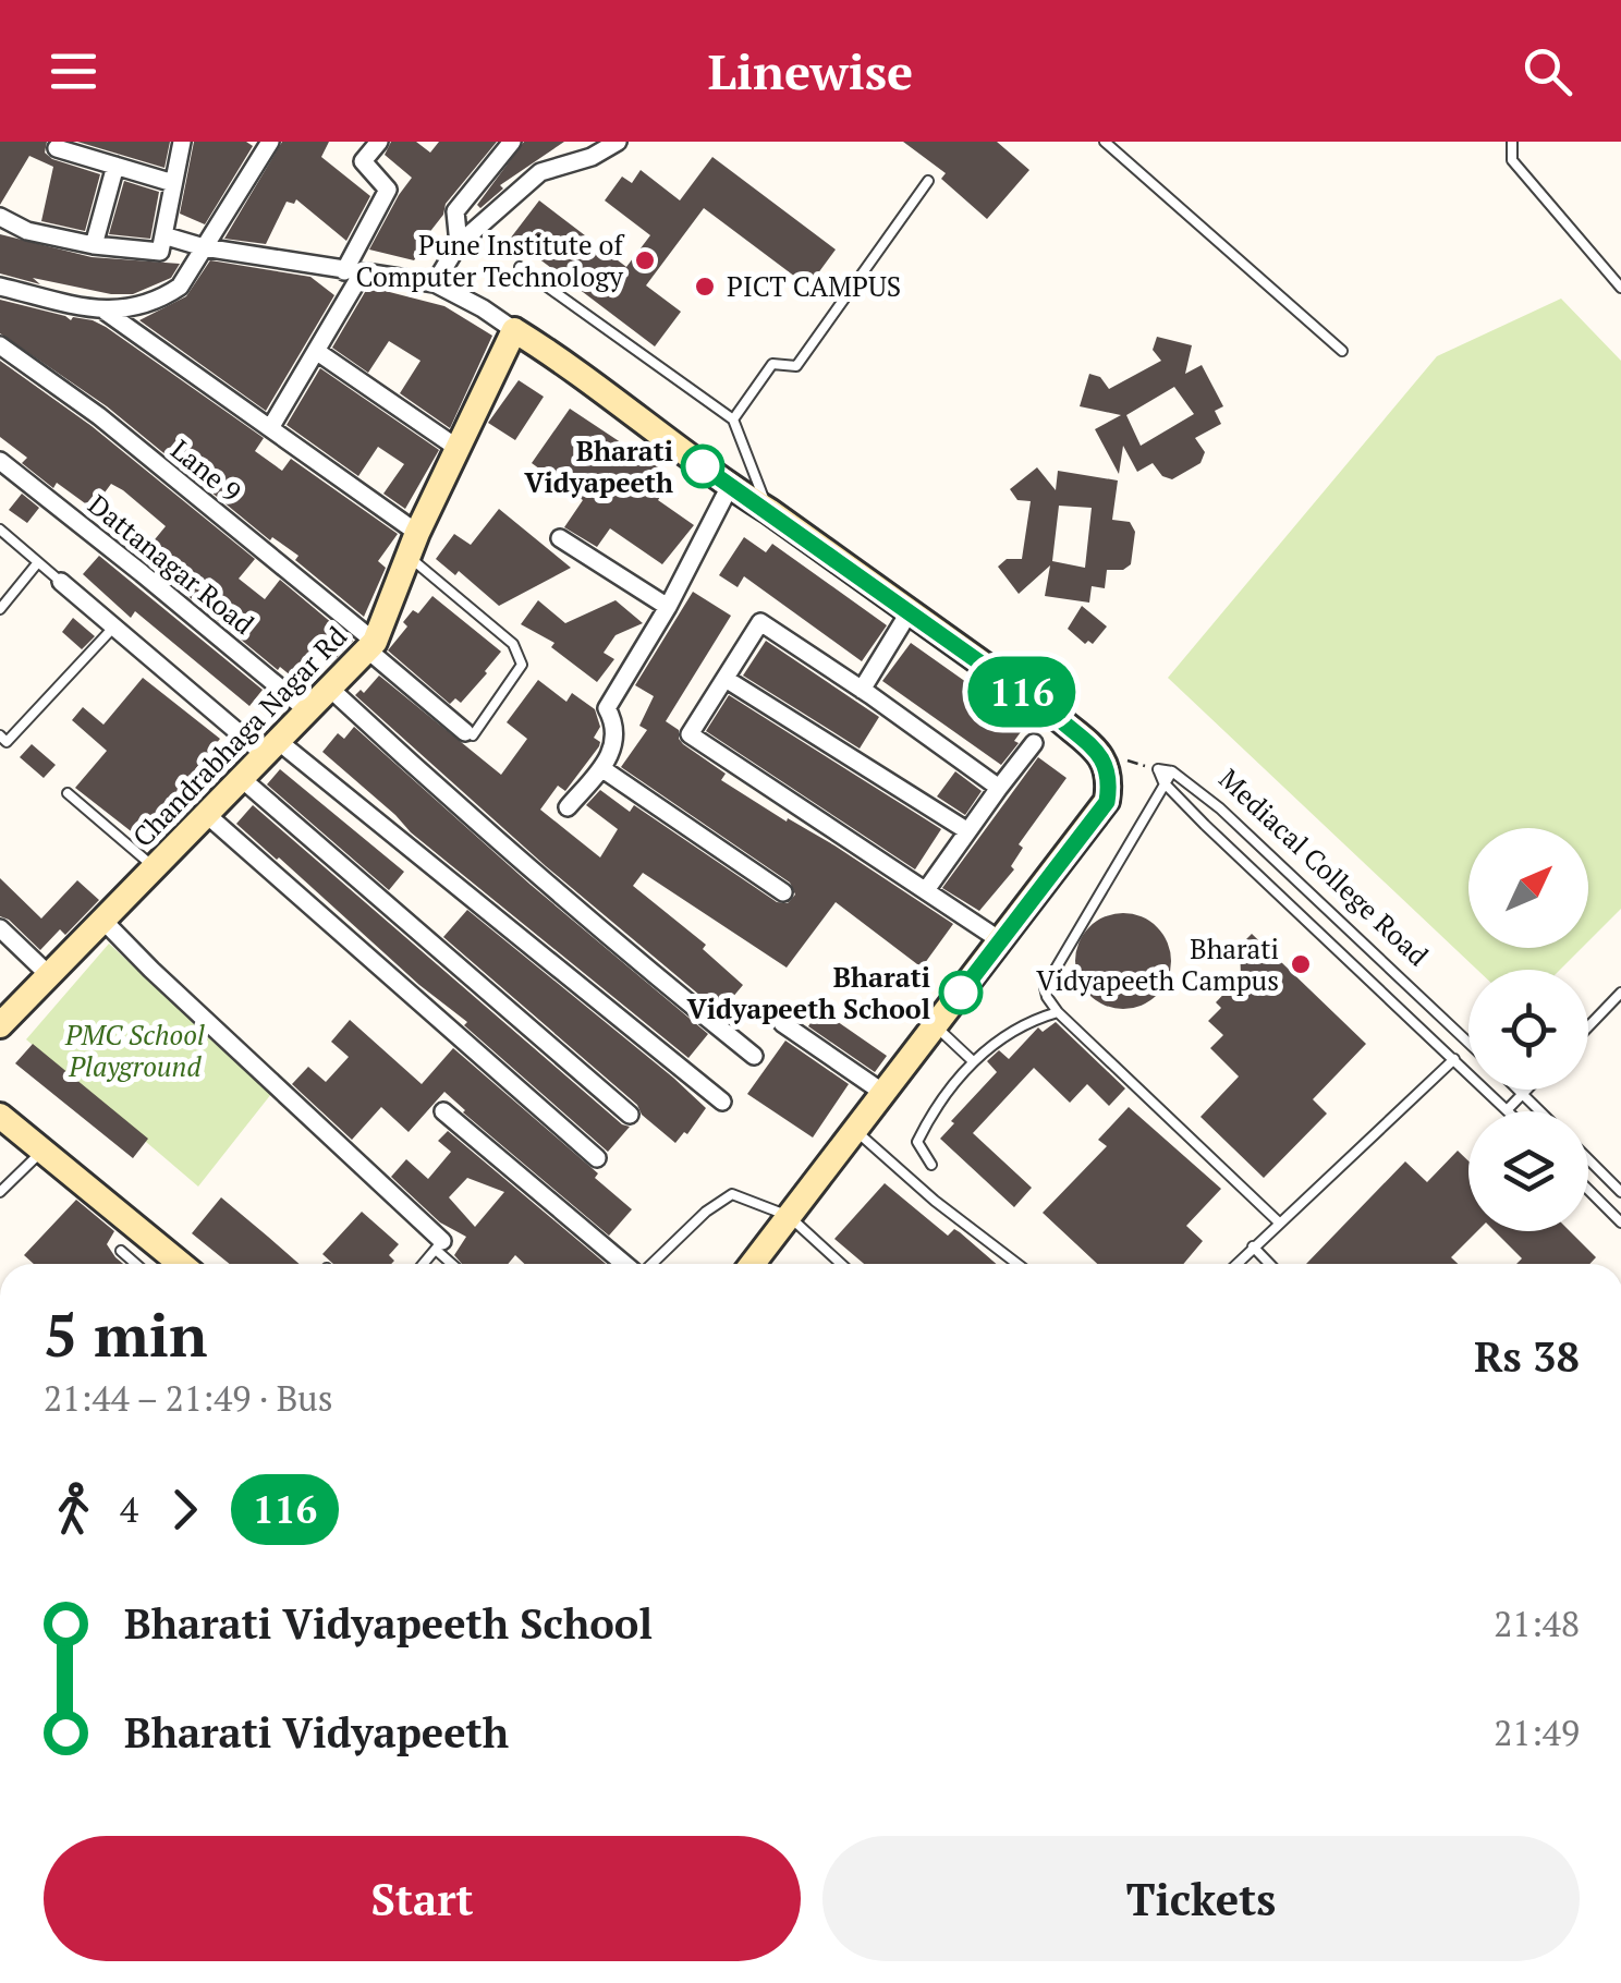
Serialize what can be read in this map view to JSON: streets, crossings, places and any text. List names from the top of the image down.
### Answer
{
  "streets": {
    "street": ["Lane 9", "Dattanagar Road", "Chandrabhaga Nagar Rd"],
    "lane": ["Mediacal College Road"]
  },
  "crossings": [
    ["Lane 9", "Chandrabhaga Nagar Rd"],
    ["Dattanagar Road", "Chandrabhaga Nagar Rd"]
  ],
  "parks": ["PMC School Playground"],
  "places": [
    "Pune Institute of Computer Technology",
    "PICT CAMPUS",
    "Bharati Vidyapeeth",
    "Bharati Vidyapeeth Campus",
    "Bharati Vidyapeeth School"
  ],
  "lines": ["bus line 116"],
  "north": "top right",
  "page": {
    "header": "Linewise",
    "on_map": "116",
    "heading": ["5 min", "21:44 – 21:49 · Bus", "Rs 38"],
    "legs": ["4", "116"],
    "list": [
      {
        "name": "Bharati Vidyapeeth School",
        "value": "21:48"
      },
      {
        "name": "Bharati Vidyapeeth",
        "value": "21:49"
      }
    ],
    "buttons": ["Start", "Tickets"]
  }
}
